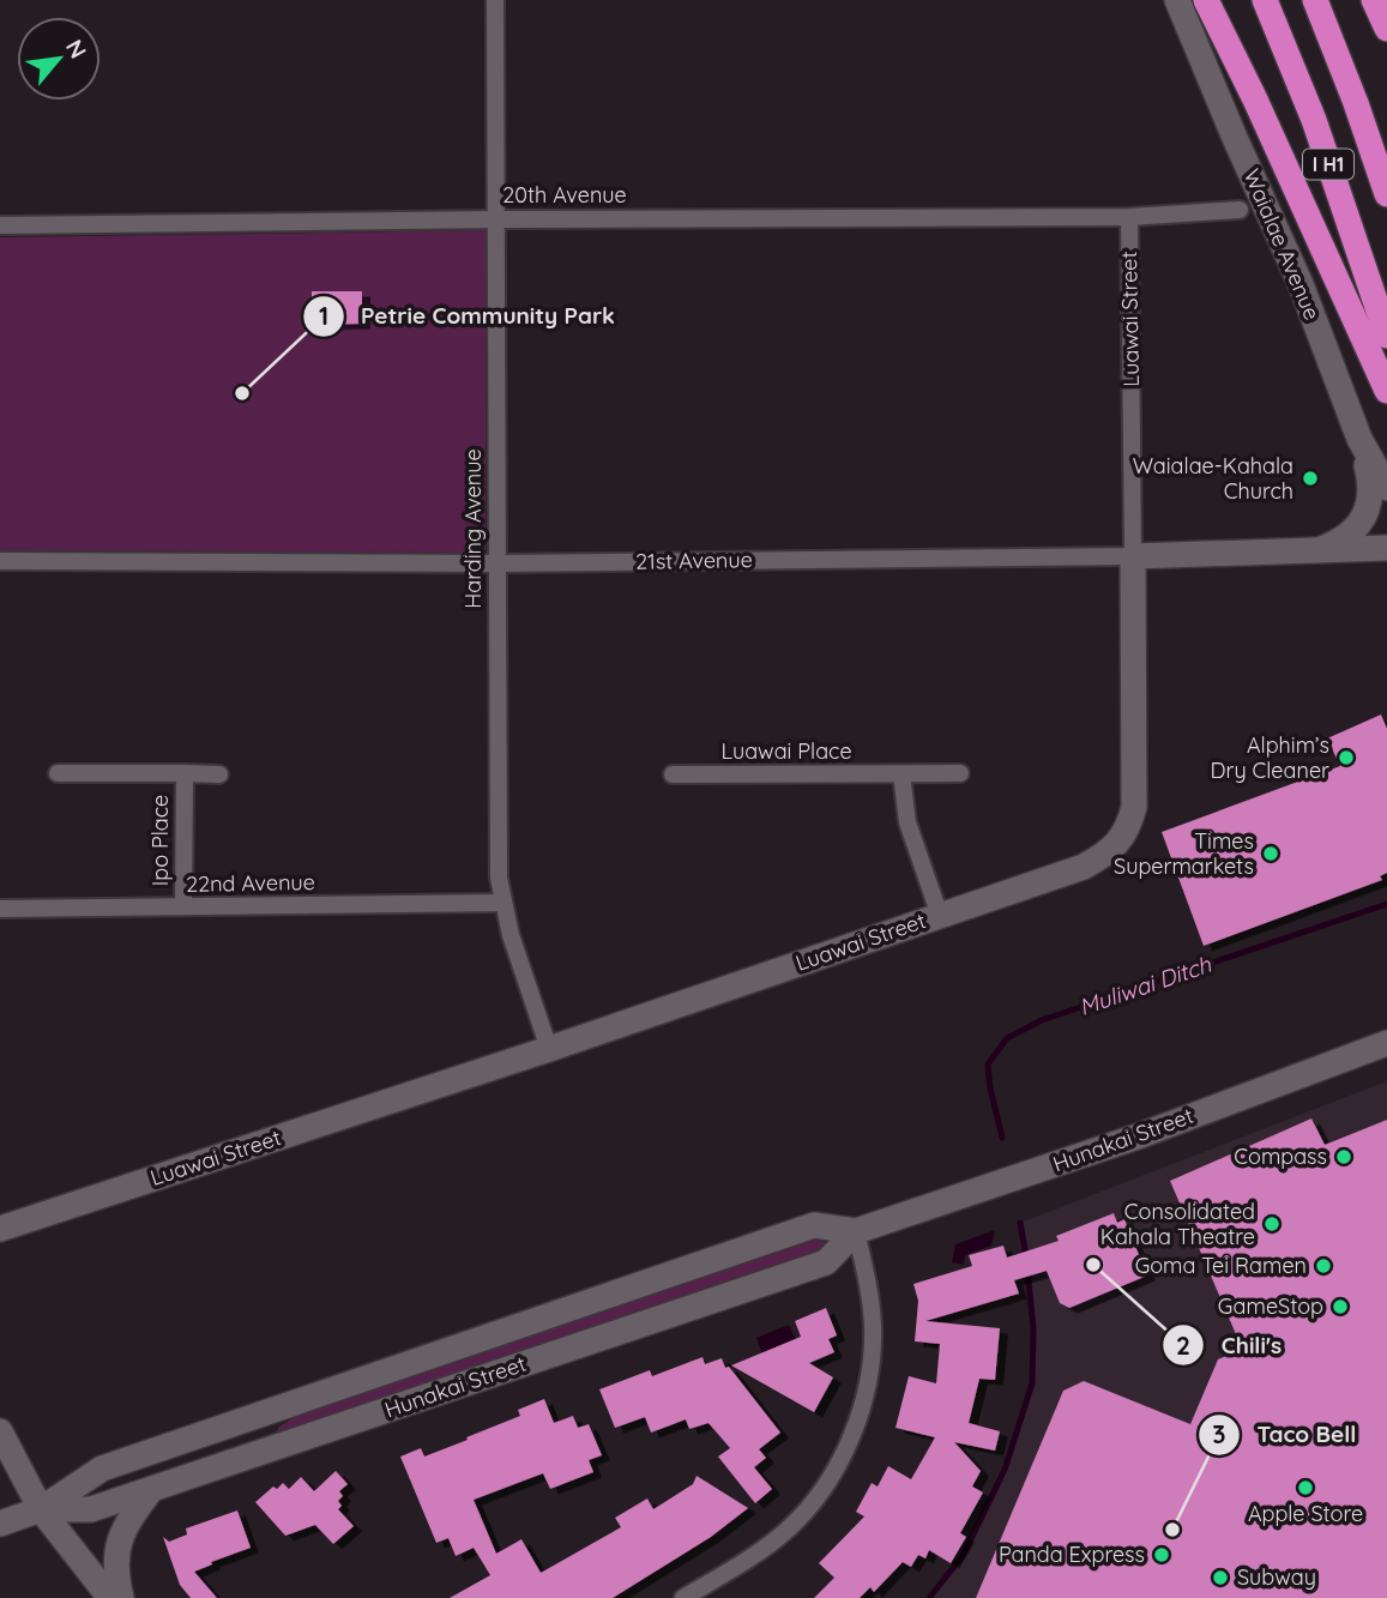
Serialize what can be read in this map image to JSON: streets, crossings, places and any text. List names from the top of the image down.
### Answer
{
  "streets": {
    "highway": ["I H1"],
    "street": [
      "20th Avenue",
      "Waialae Avenue",
      "Luawai Street",
      "Harding Avenue",
      "21st Avenue",
      "Luawai Place",
      "Ipo Place",
      "22nd Avenue",
      "Hunakai Street"
    ]
  },
  "crossings": [
    ["20th Avenue", "Luawai Street"],
    ["20th Avenue", "Harding Avenue"],
    ["Luawai Street", "Harding Avenue"],
    ["Luawai Street", "21st Avenue"],
    ["Harding Avenue", "21st Avenue"],
    ["Harding Avenue", "22nd Avenue"],
    ["Ipo Place", "22nd Avenue"]
  ],
  "water": ["Muliwai Ditch"],
  "places": [
    "Petrie Community Park",
    "Waialae-Kahala Church",
    "Alphim’s Dry Cleaner",
    "Times Supermarkets",
    "Compass",
    "Consolidated Kahala Theatre",
    "Chili's",
    "Goma Tei Ramen",
    "GameStop",
    "Apple Store",
    "Taco Bell",
    "Panda Express",
    "Subway"
  ],
  "north": "top right"
}
